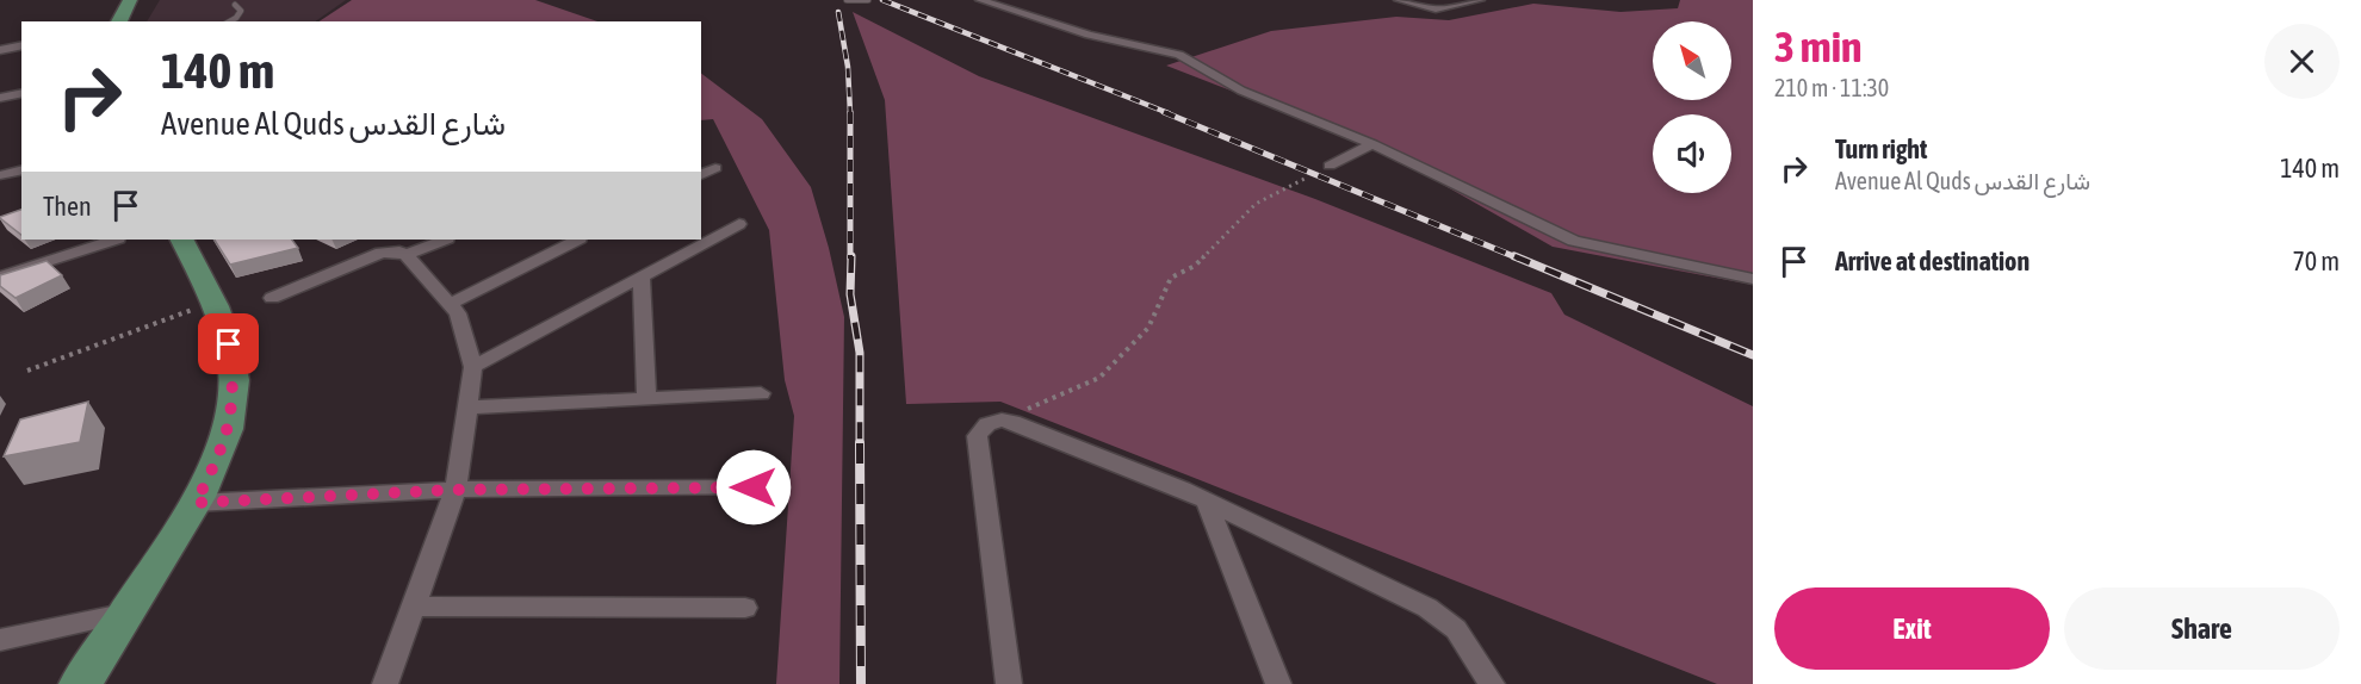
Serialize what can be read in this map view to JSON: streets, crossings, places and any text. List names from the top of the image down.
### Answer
{
  "north": "top left",
  "page": {
    "heading": ["3 min", "210 m · 11:30"],
    "turn": ["140 m", "Avenue Al Quds شارع القدس"],
    "list": [
      {
        "name": "Turn right",
        "note": "Avenue Al Quds شارع القدس",
        "value": "140 m"
      },
      {
        "name": "Arrive at destination",
        "value": "70 m"
      }
    ],
    "then": "Then",
    "buttons": ["Exit", "Share"]
  }
}
